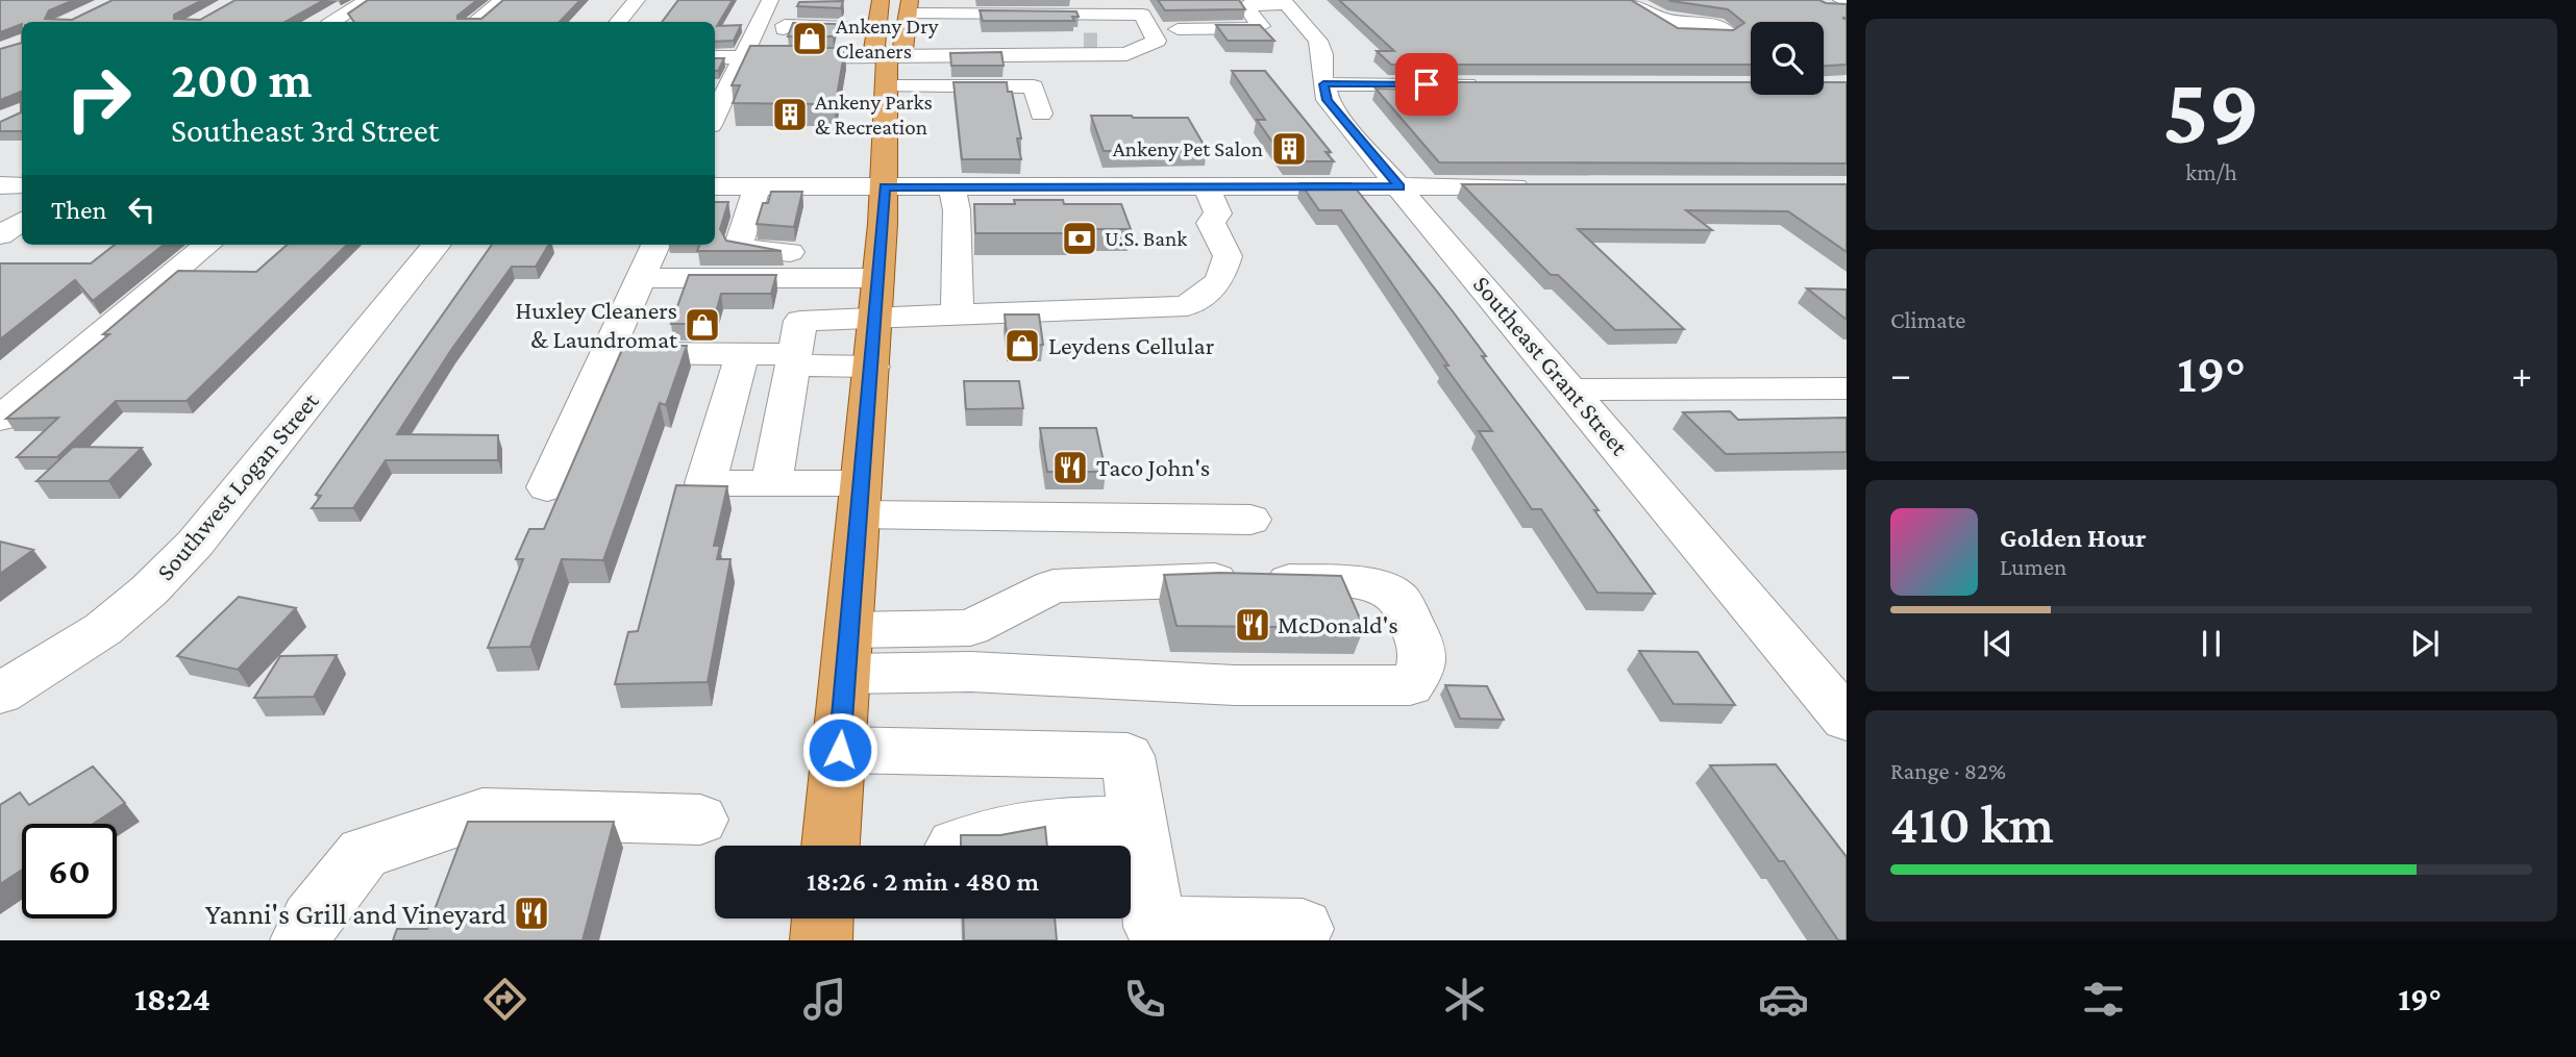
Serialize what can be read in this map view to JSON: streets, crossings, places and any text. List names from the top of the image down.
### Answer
{
  "streets": {
    "street": ["Southeast Grant Street", "Southwest Logan Street"]
  },
  "places": {
    "shop": ["Ankeny Dry Cleaners", "Huxley Cleaners & Laundromat", "Leydens Cellular"],
    "building": ["Ankeny Parks & Recreation", "Ankeny Pet Salon"],
    "bank": ["U.S. Bank"],
    "restaurant": ["Taco John's", "McDonald's", "Yanni's Grill and Vineyard"]
  },
  "page": {
    "tile": [
      ["59", "km/h"],
      "Climate",
      ["Range · 82%", "410 km"]
    ],
    "turn": ["200 m", "Southeast 3rd Street"],
    "then": "Then",
    "heat": ["−", "19°", "+"],
    "song": ["Golden Hour", "Lumen"],
    "limit": "60",
    "trip": "18:26 · 2 min · 480 m",
    "tabs": ["18:24", "19°"]
  }
}
